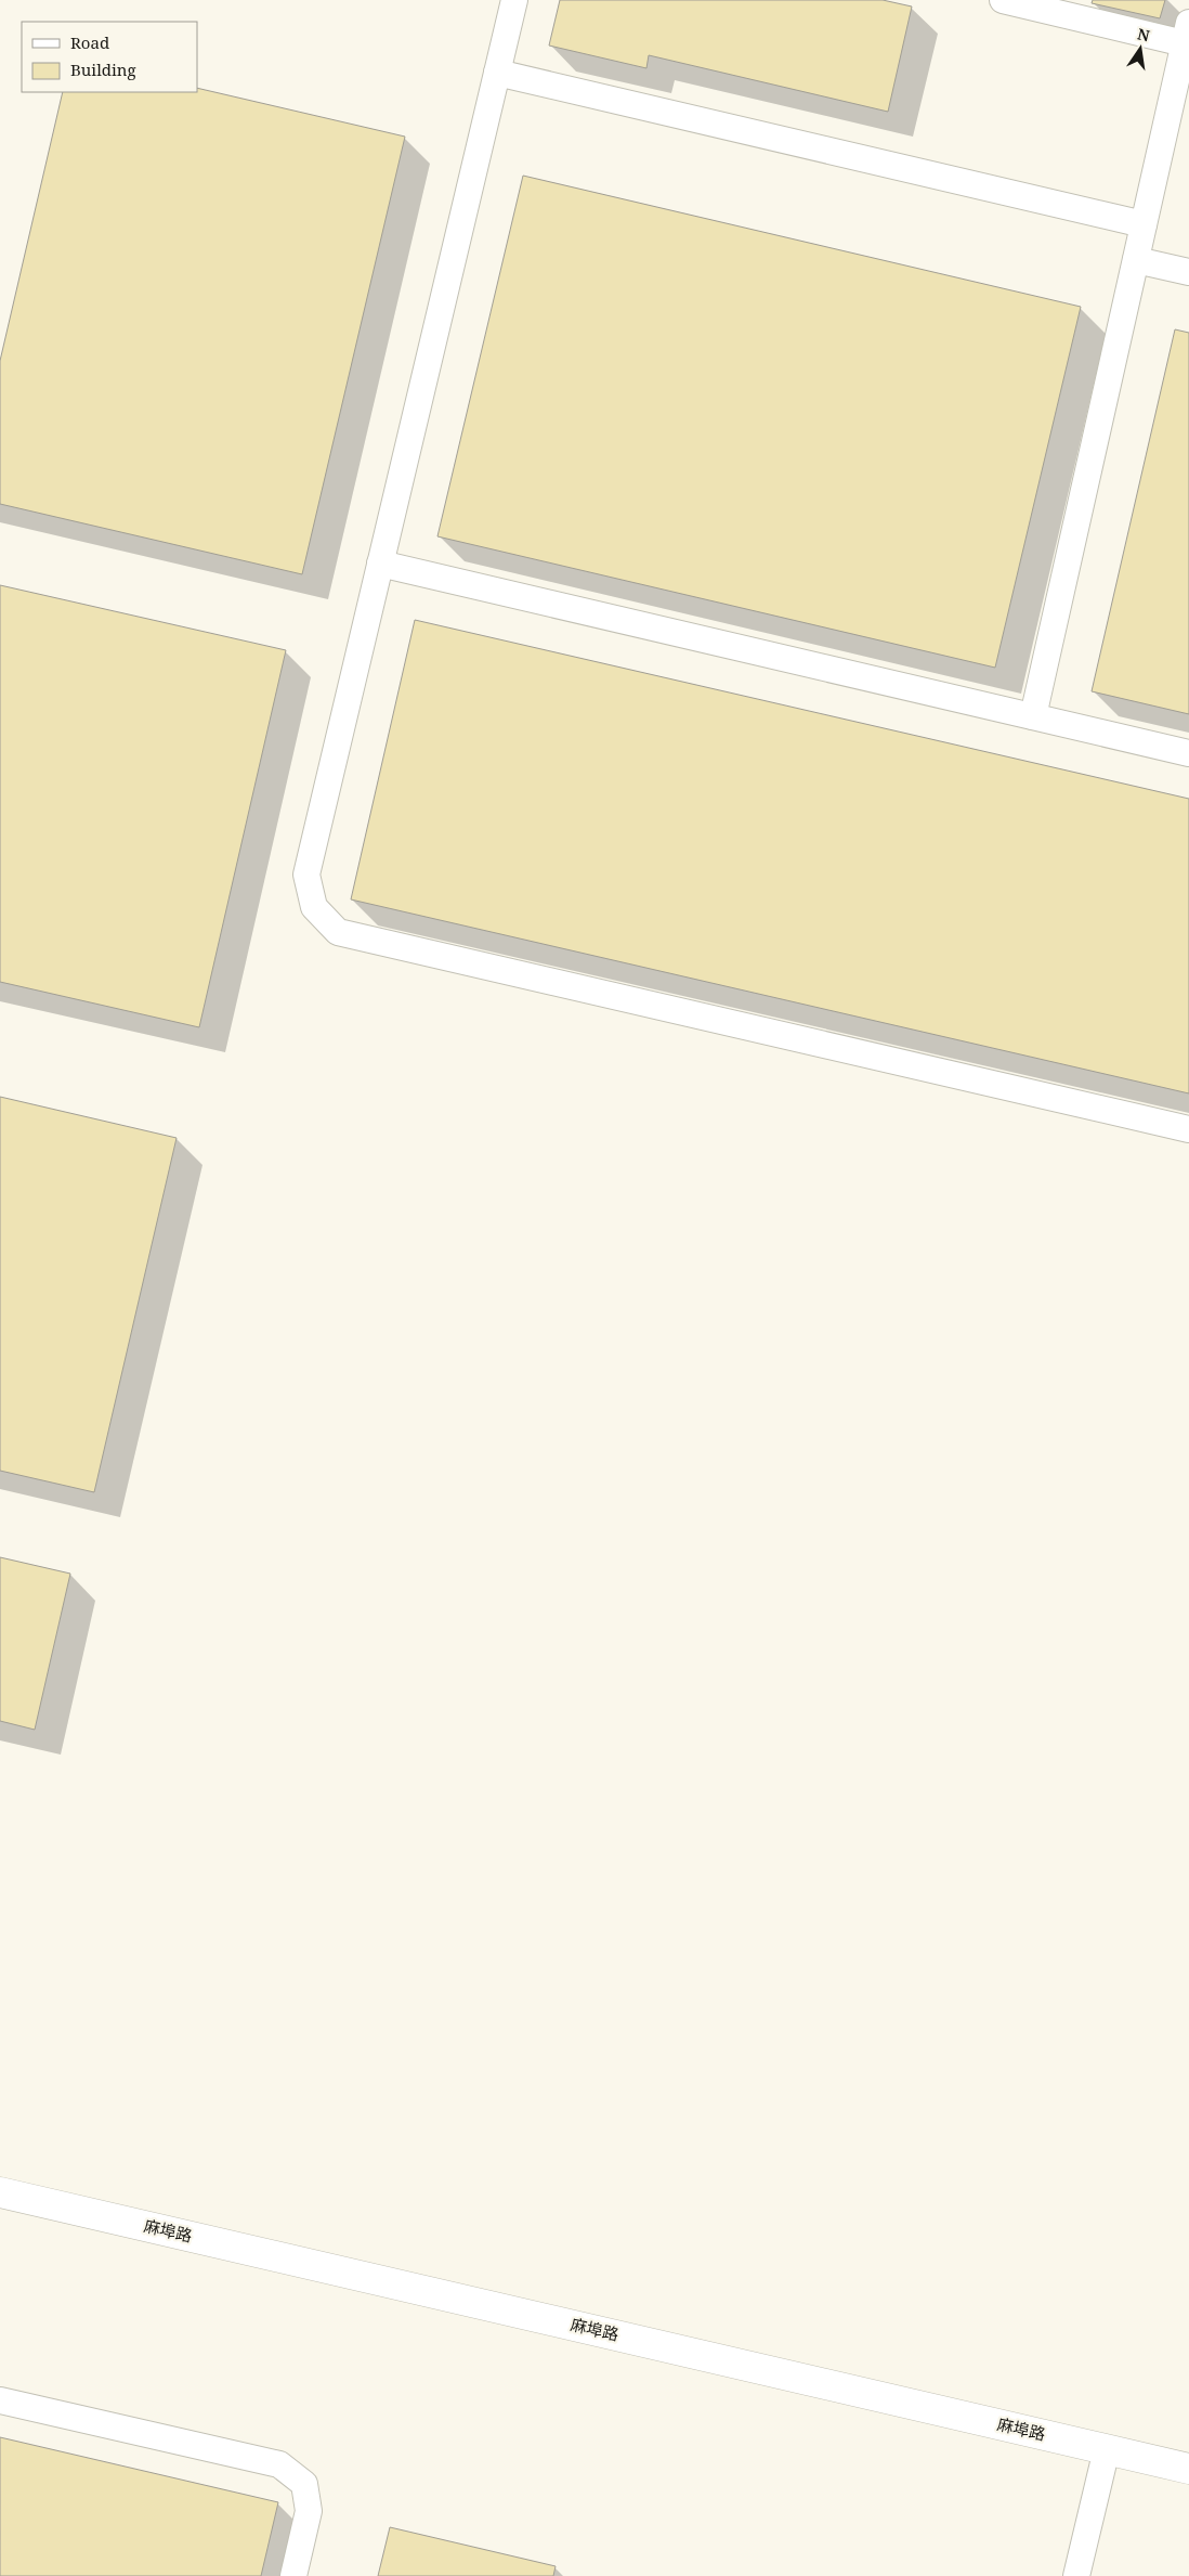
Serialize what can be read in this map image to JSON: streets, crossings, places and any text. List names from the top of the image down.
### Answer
{
  "streets": {
    "street": ["麻埠路"]
  },
  "legend": ["Road", "Building"],
  "north": "top"
}
